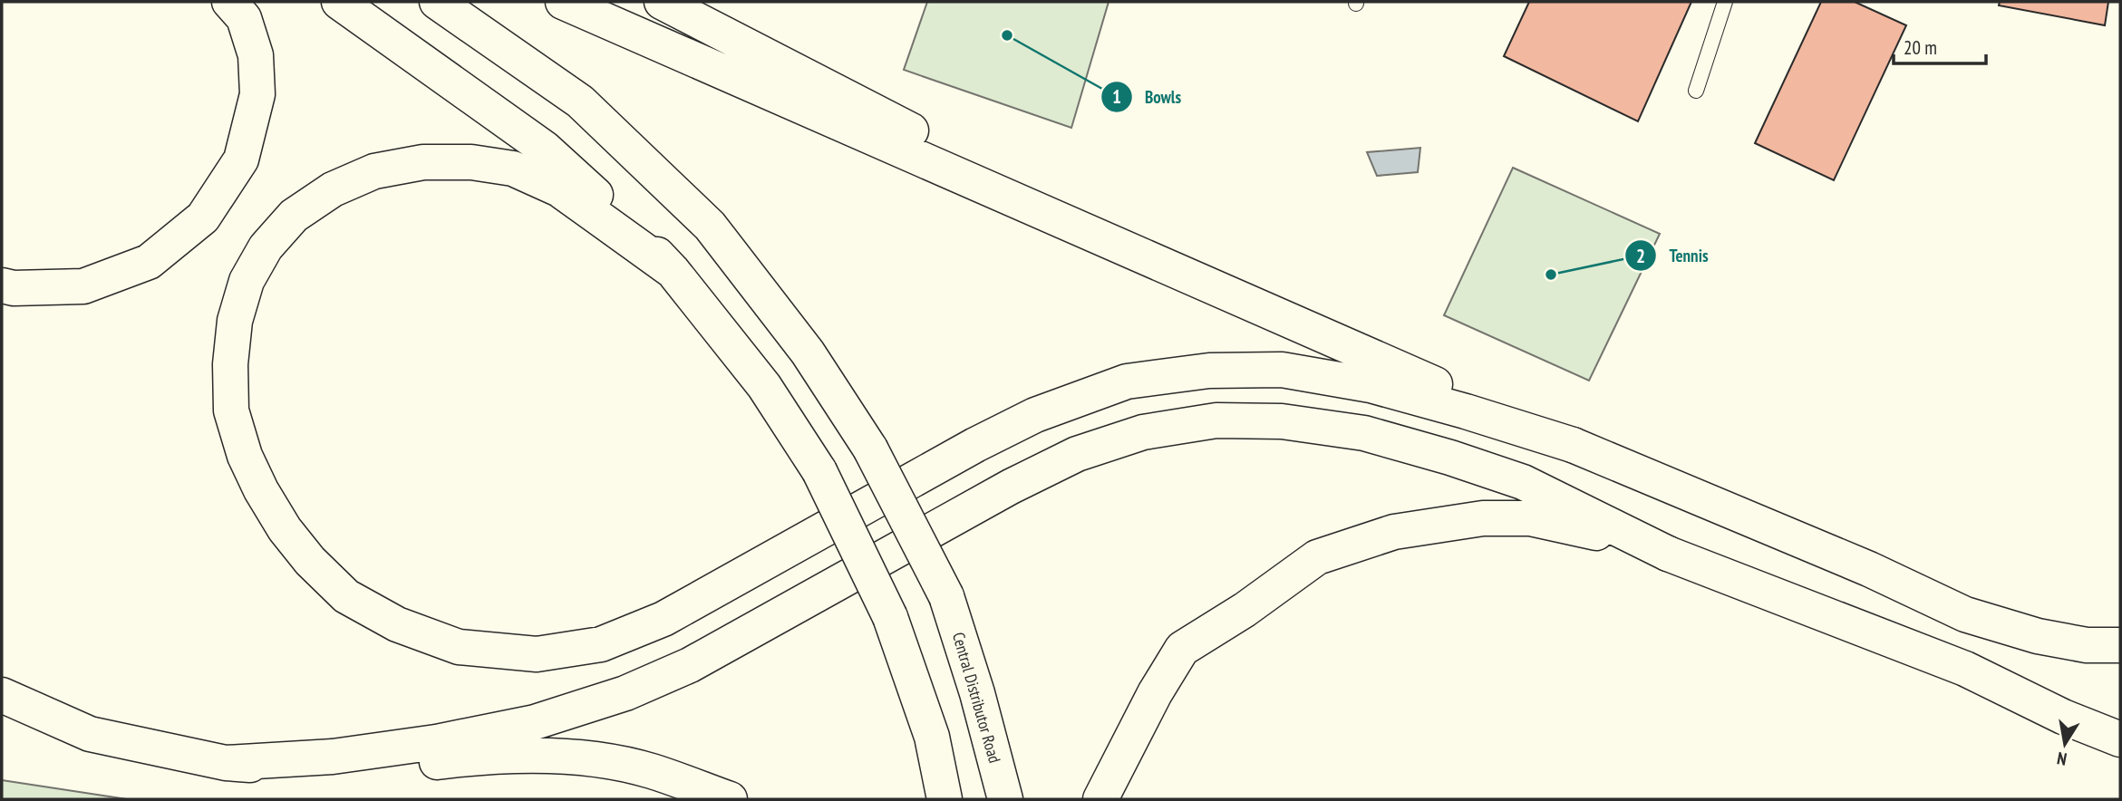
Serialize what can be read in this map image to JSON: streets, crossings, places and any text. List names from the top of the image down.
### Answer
{
  "streets": {
    "main road": ["Central Distributor Road"]
  },
  "places": ["Bowls", "Tennis"],
  "scale_bar": "20 m",
  "north": "bottom"
}
